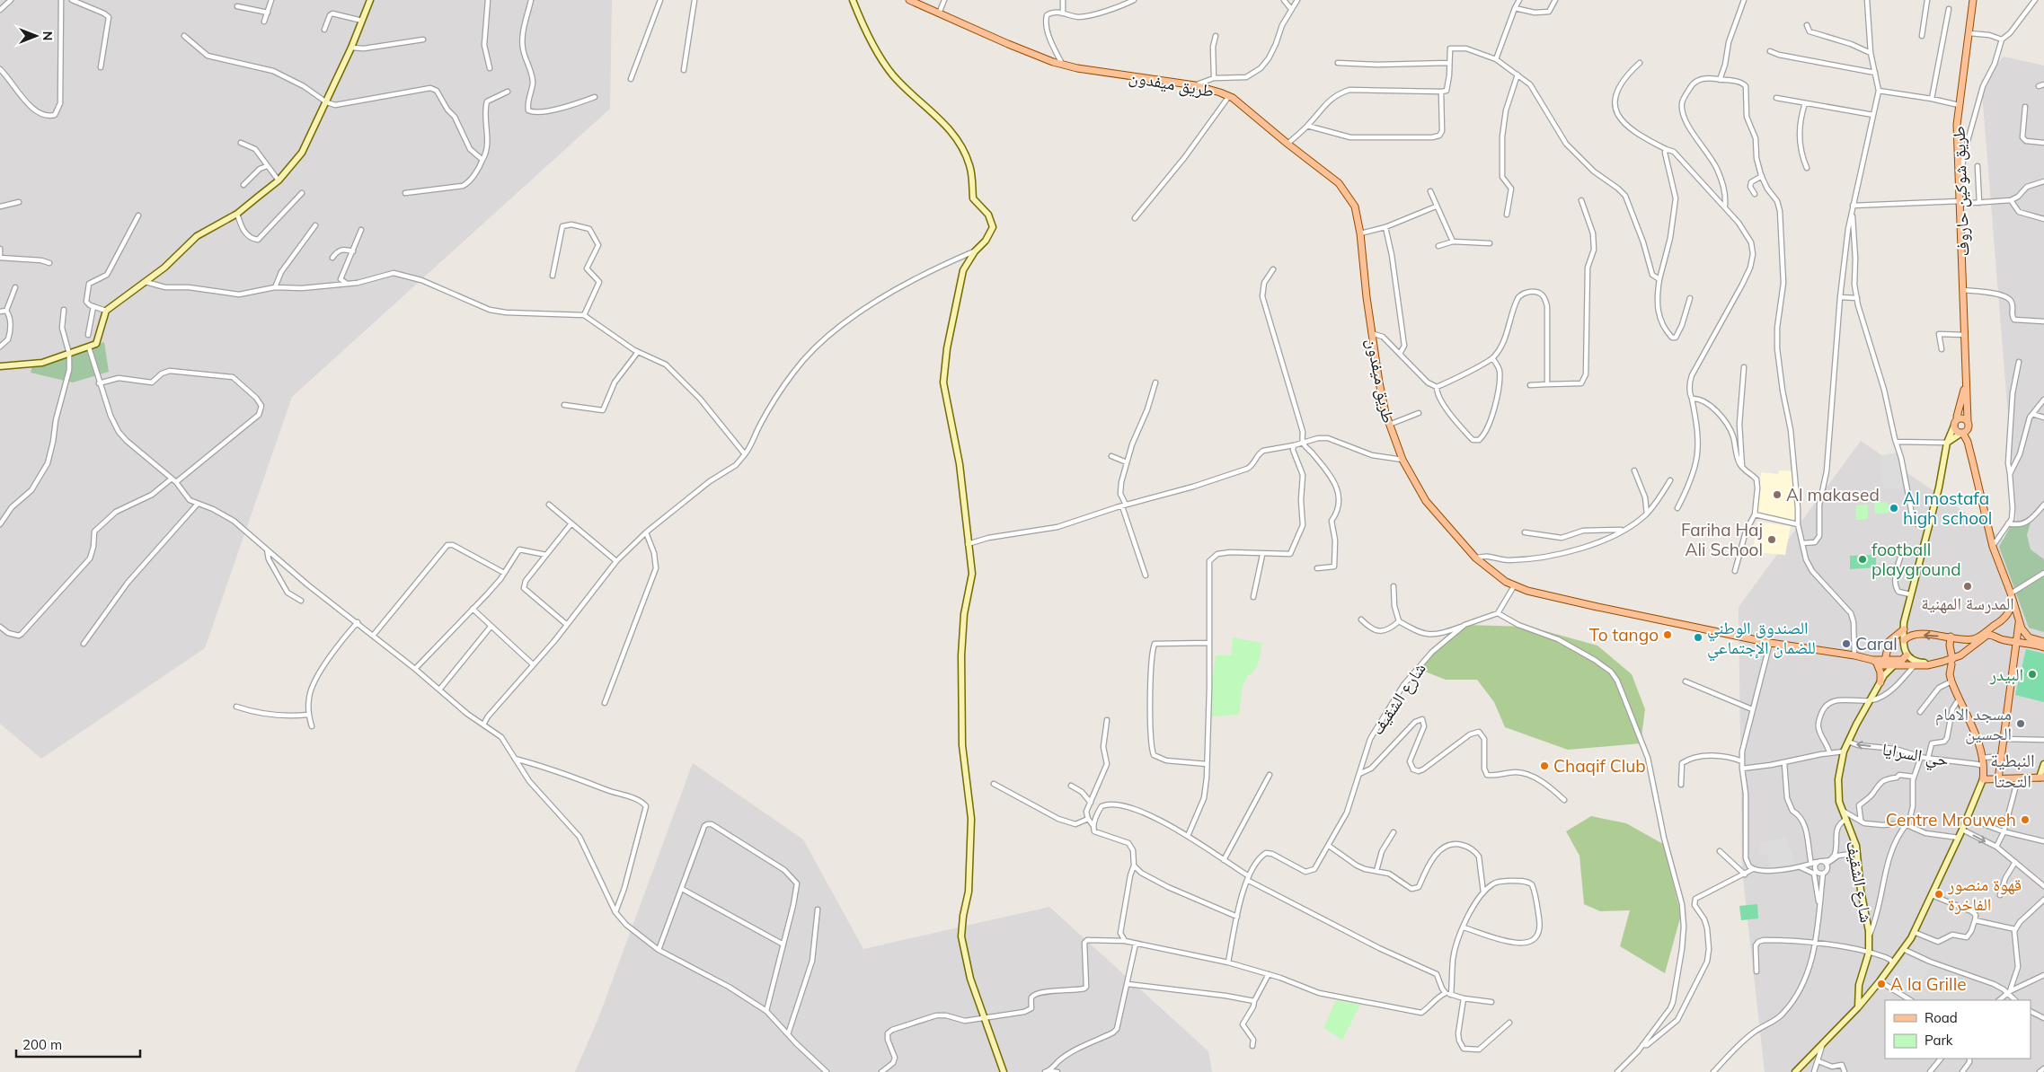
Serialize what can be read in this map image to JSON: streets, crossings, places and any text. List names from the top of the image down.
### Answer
{
  "streets": {
    "main road": ["طريق ميفدون", "طريق شوكين حاروف"],
    "street": ["شارع الشقيف", "حي السرايا"]
  },
  "crossings": [
    ["طريق ميفدون", "شارع الشقيف"],
    ["شارع الشقيف", "حي السرايا"]
  ],
  "one_way": ["حي السرايا"],
  "districts": ["النبطية التحتا"],
  "places": [
    "Al makased",
    "Al mostafa high school",
    "Fariha Haj Ali School",
    "football playground",
    "المدرسة المهنية",
    "To tango",
    "الصندوق الوطني للضمان الإجتماعي",
    "Caral",
    "البيدر",
    "مسجد الامام الحسين",
    "Chaqif Club",
    "Centre Mrouweh",
    "قهوة منصور الفاخرة",
    "A la Grille"
  ],
  "legend": ["Road", "Park"],
  "scale_bar": "200 m",
  "north": "right"
}
